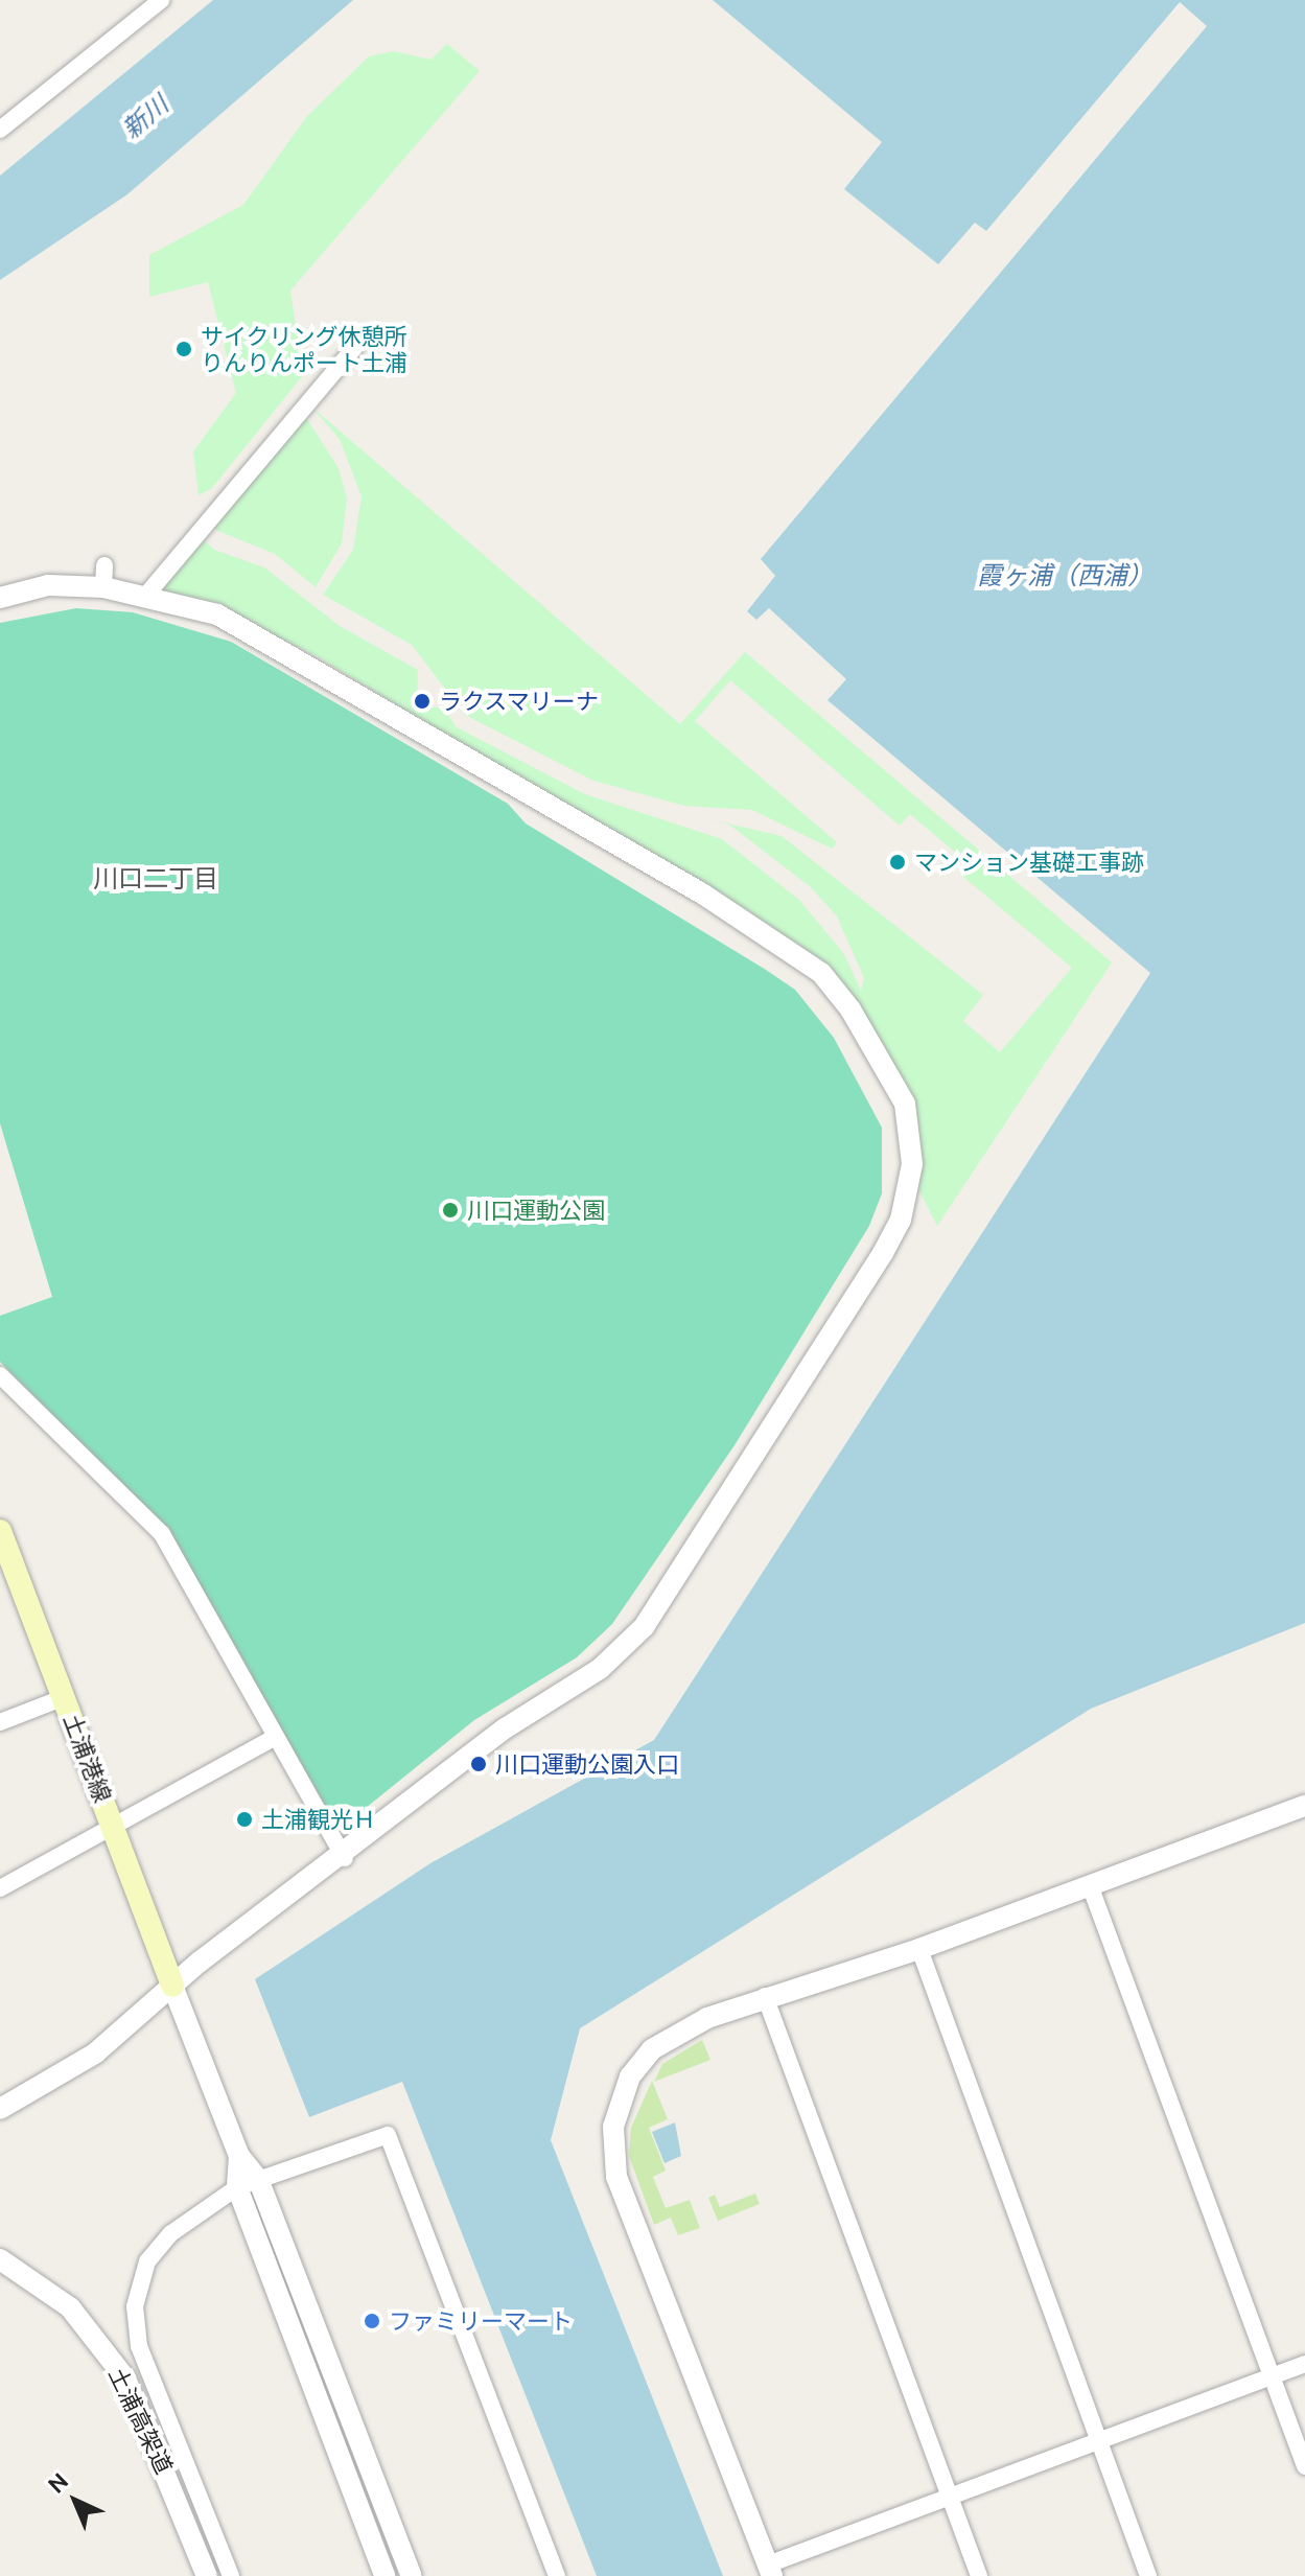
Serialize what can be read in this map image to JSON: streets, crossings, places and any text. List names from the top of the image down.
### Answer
{
  "streets": {
    "main road": ["土浦港線"],
    "street": ["土浦高架道"]
  },
  "districts": ["川口二丁目"],
  "water": ["新川", "霞ヶ浦（西浦）"],
  "places": [
    "サイクリング休憩所 りんりんポート土浦",
    "ラクスマリーナ",
    "マンション基礎工事跡",
    "川口運動公園",
    "川口運動公園入口",
    "土浦観光Ｈ",
    "ファミリーマート"
  ],
  "north": "top left"
}
